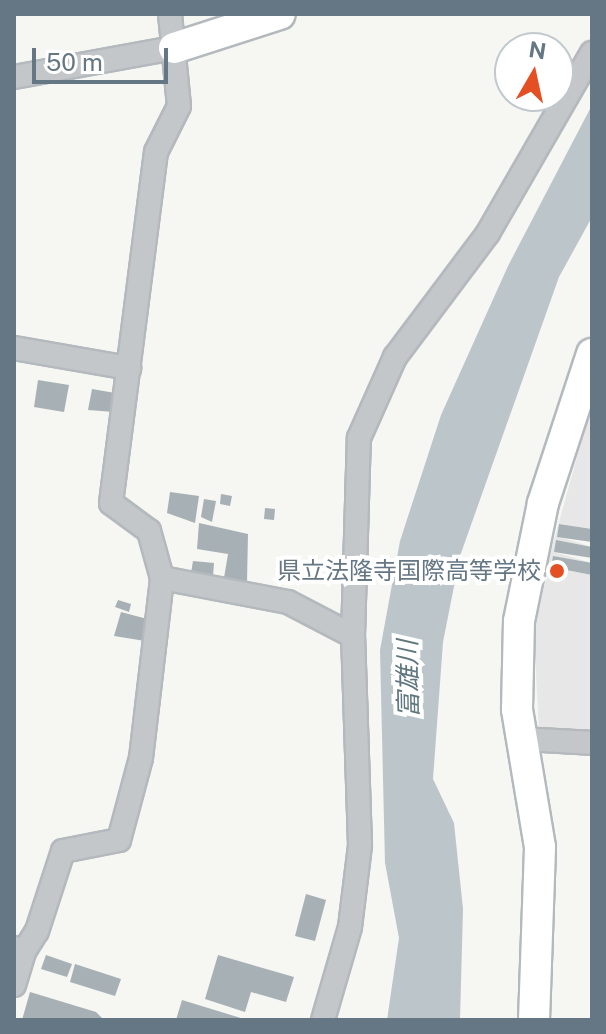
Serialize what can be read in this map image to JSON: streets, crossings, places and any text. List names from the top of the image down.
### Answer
{
  "water": ["富雄川"],
  "places": ["県立法隆寺国際高等学校"],
  "scale_bar": "50 m",
  "north": "top"
}
